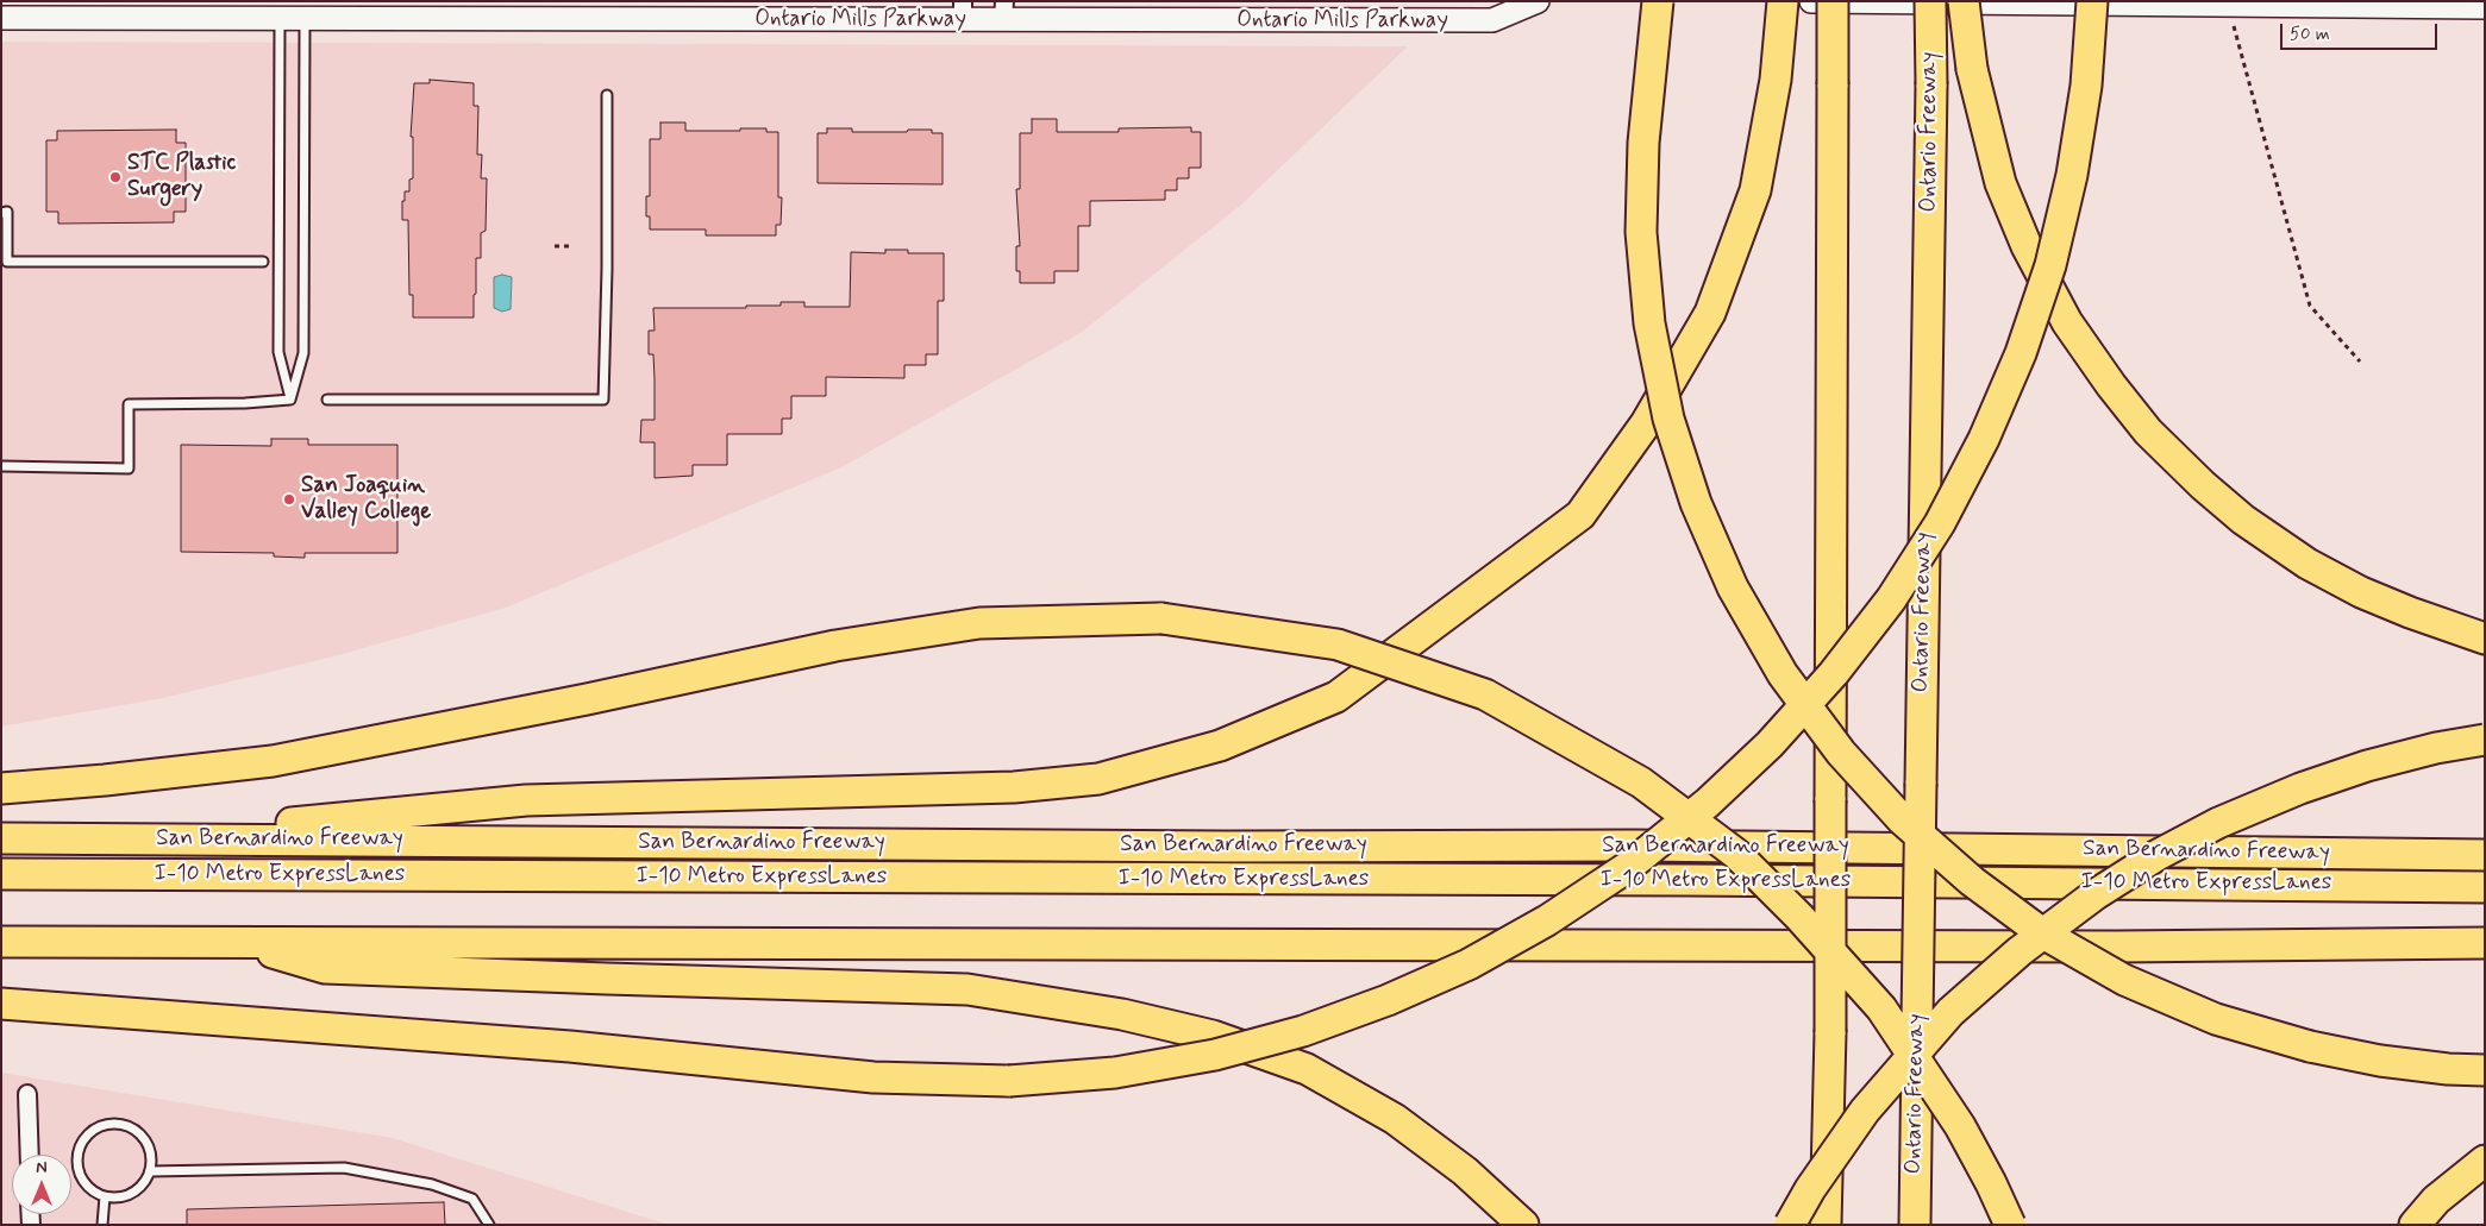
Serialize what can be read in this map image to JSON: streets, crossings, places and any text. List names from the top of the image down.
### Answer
{
  "streets": {
    "highway": ["Ontario Freeway", "San Bernardino Freeway", "I-10 Metro ExpressLanes"],
    "main road": ["Ontario Mills Parkway"]
  },
  "places": ["STC Plastic Surgery", "San Joaquin Valley College"],
  "scale_bar": "50 m",
  "north": "top"
}
